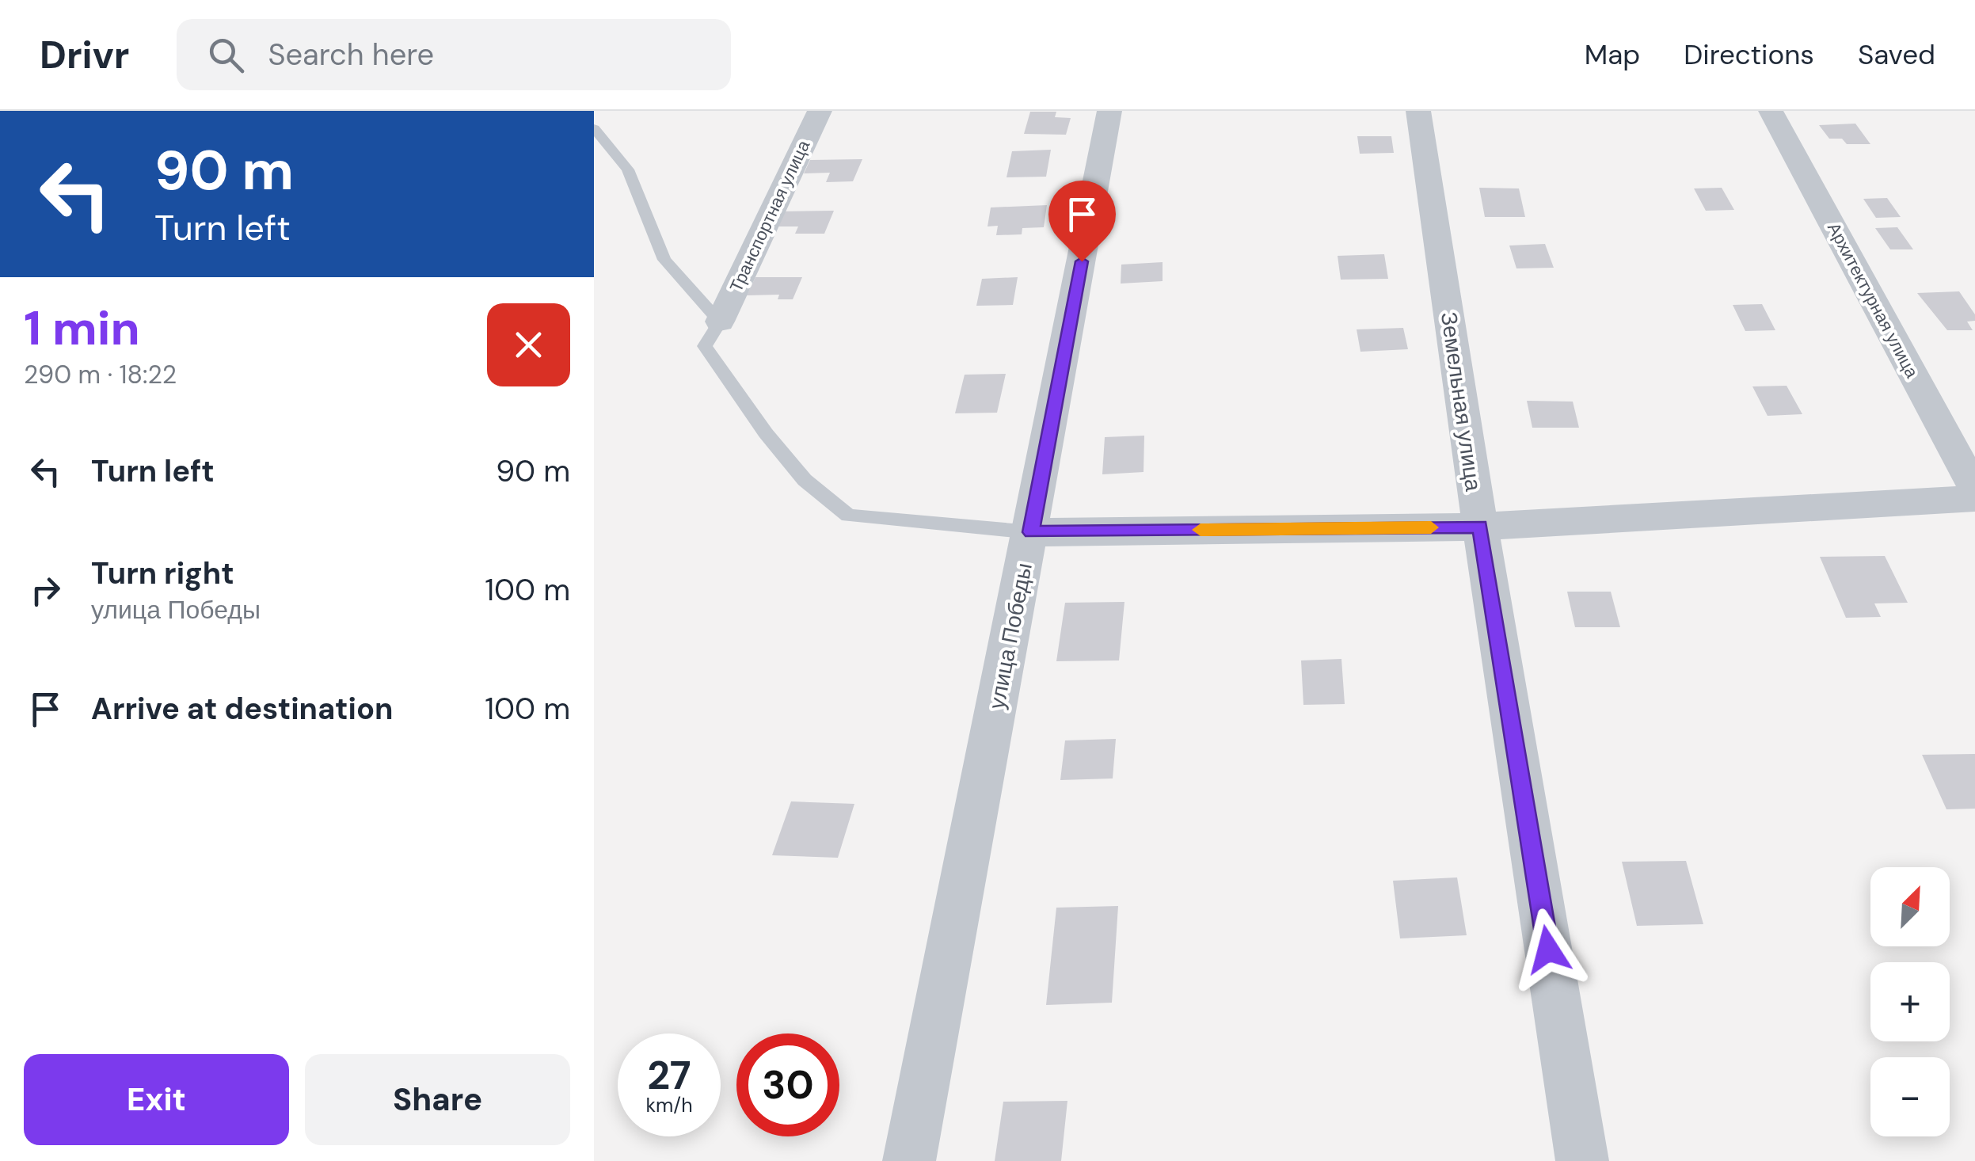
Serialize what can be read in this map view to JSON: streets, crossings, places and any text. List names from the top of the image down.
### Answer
{
  "streets": {
    "street": [
      "Транспортная улица",
      "Архитектурная улица",
      "Земельная улица",
      "улица Победы"
    ]
  },
  "north": "top right",
  "page": {
    "header": "Drivr",
    "search": "Search here",
    "nav": ["Map", "Directions", "Saved"],
    "turn": ["90 m", "Turn left"],
    "heading": ["1 min", "290 m · 18:22"],
    "list": [
      {
        "name": "Turn left",
        "value": "90 m"
      },
      {
        "name": "Turn right",
        "note": "улица Победы",
        "value": "100 m"
      },
      {
        "name": "Arrive at destination",
        "value": "100 m"
      }
    ],
    "map_buttons": ["+", "−"],
    "speed": "27 km/h",
    "limit": "30",
    "buttons": ["Exit", "Share"]
  }
}
